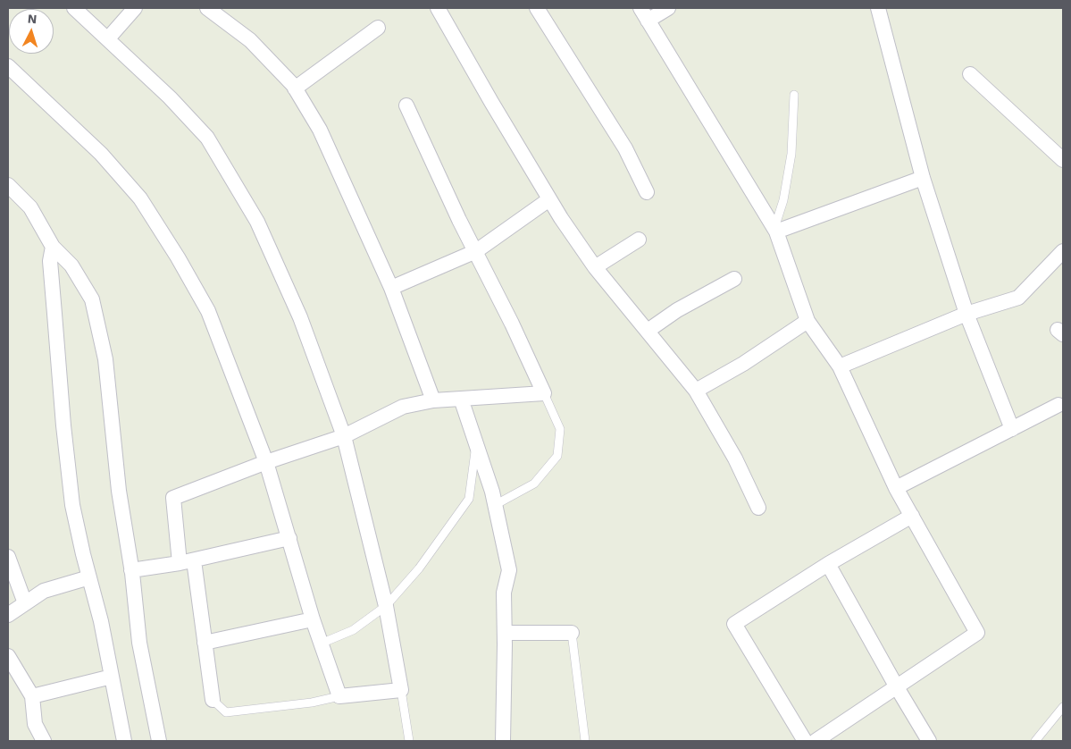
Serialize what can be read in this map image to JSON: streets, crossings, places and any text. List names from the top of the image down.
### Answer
{
  "north": "top"
}
